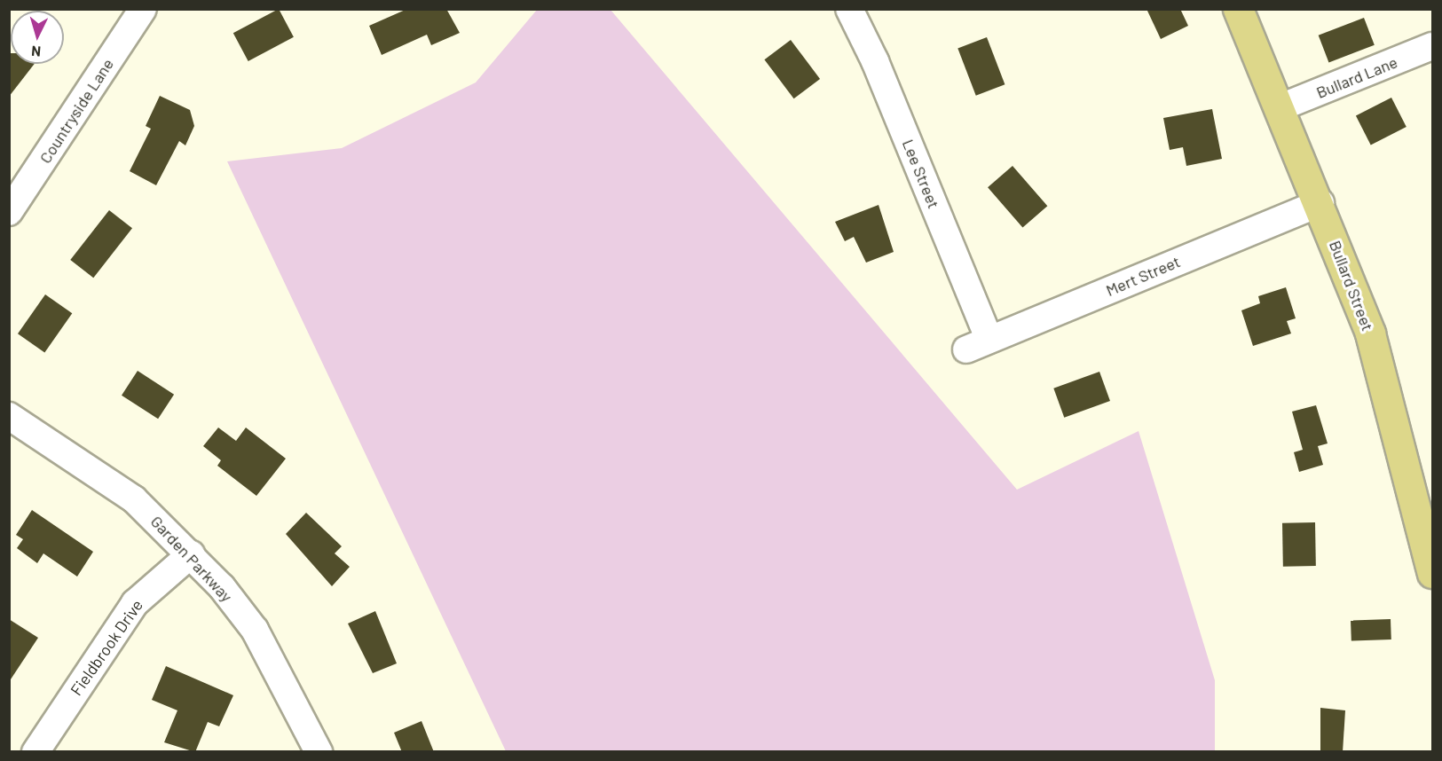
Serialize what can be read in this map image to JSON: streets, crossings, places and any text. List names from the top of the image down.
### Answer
{
  "streets": {
    "main road": ["Bullard Street"],
    "street": [
      "Bullard Lane",
      "Countryside Lane",
      "Lee Street",
      "Mert Street",
      "Garden Parkway",
      "Fieldbrook Drive"
    ]
  },
  "crossings": [
    ["Bullard Lane", "Bullard Street"],
    ["Lee Street", "Mert Street"],
    ["Mert Street", "Bullard Street"],
    ["Garden Parkway", "Fieldbrook Drive"]
  ],
  "north": "bottom"
}
